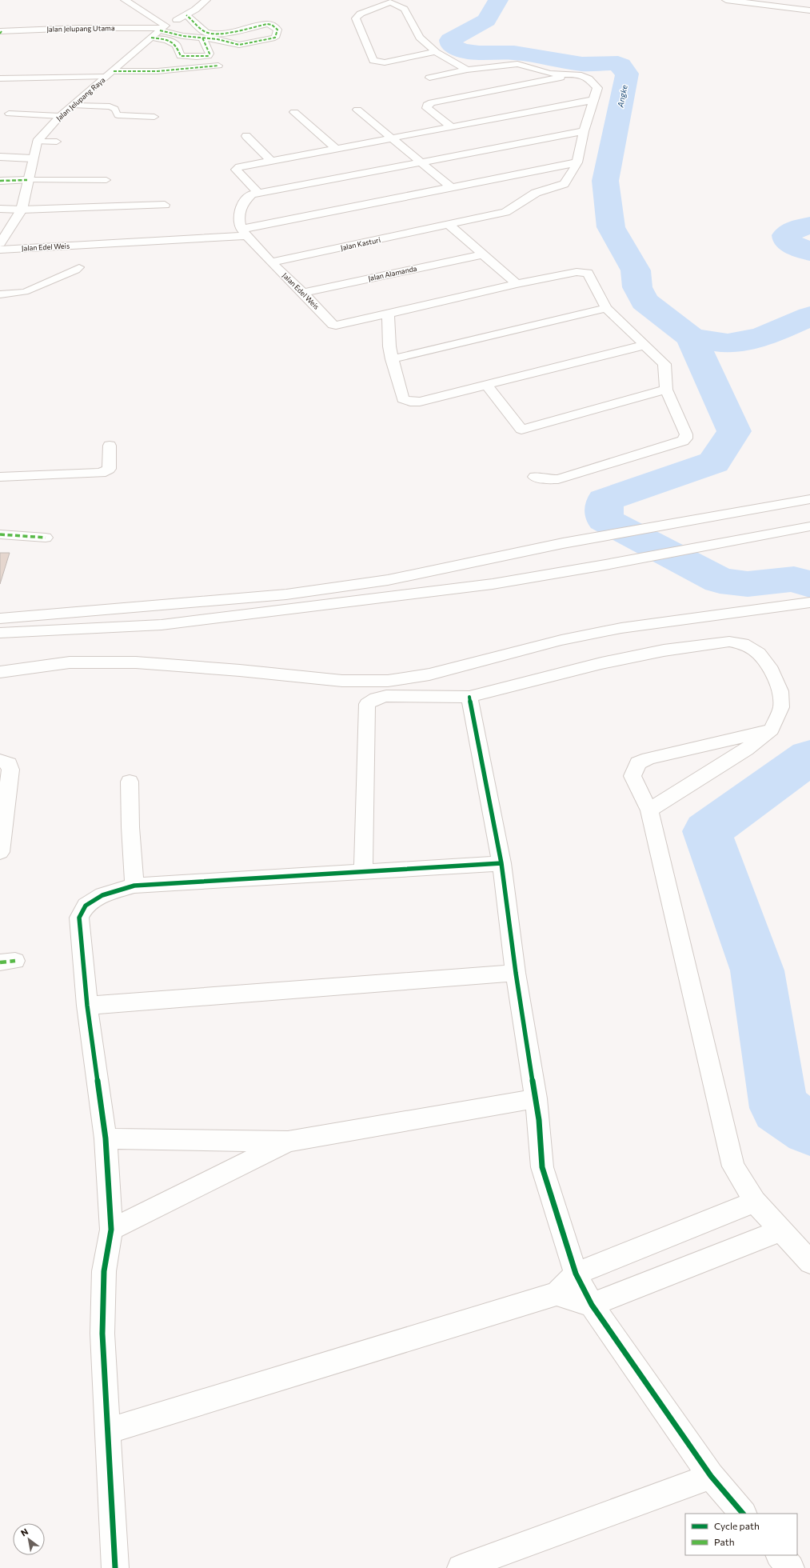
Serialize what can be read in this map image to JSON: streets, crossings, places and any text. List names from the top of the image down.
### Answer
{
  "streets": {
    "main road": [
      "Jalan Jelupang Utama",
      "Jalan Jelupang Raya",
      "Jalan Kasturi",
      "Jalan Edel Weis",
      "Jalan Alamanda"
    ]
  },
  "crossings": [
    ["Jalan Jelupang Utama", "Jalan Jelupang Raya"],
    ["Jalan Kasturi", "Jalan Edel Weis"],
    ["Jalan Edel Weis", "Jalan Alamanda"]
  ],
  "water": ["Angke"],
  "legend": ["Cycle path", "Path"],
  "north": "top left"
}
